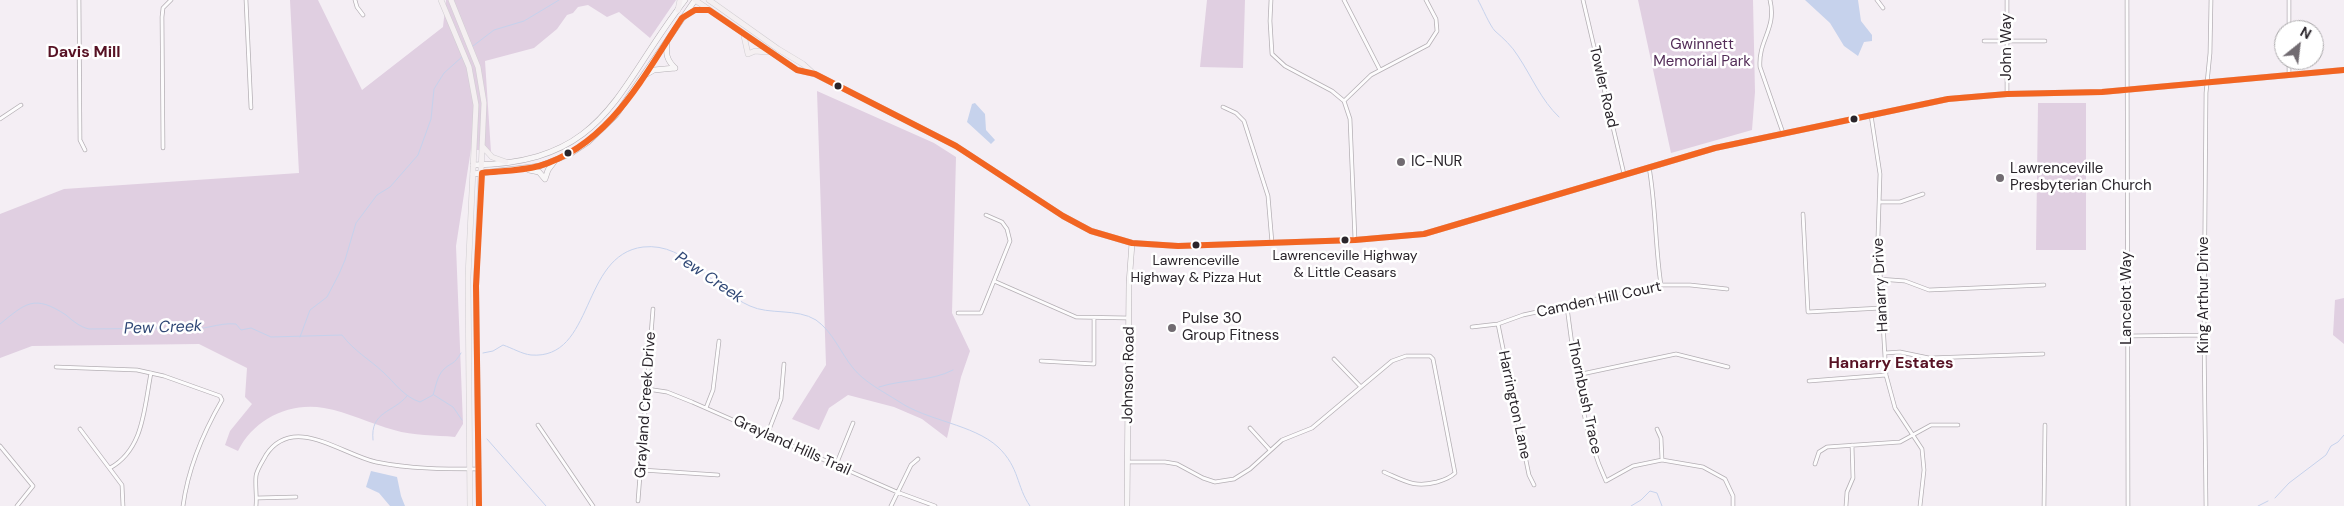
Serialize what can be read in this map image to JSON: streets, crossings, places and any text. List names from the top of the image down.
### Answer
{
  "streets": {
    "main road": ["Johnson Road"],
    "street": [
      "John Way",
      "Towler Road",
      "Hanarry Drive",
      "King Arthur Drive",
      "Lancelot Way",
      "Camden Hill Court",
      "Thornbush Trace",
      "Grayland Creek Drive",
      "Harrington Lane",
      "Grayland Hills Trail"
    ]
  },
  "crossings": [
    ["Camden Hill Court", "Thornbush Trace"],
    ["Camden Hill Court", "Harrington Lane"],
    ["Grayland Creek Drive", "Grayland Hills Trail"]
  ],
  "districts": ["Davis Mill", "Hanarry Estates"],
  "water": ["Pew Creek"],
  "parks": ["Gwinnett Memorial Park"],
  "places": [
    "IC-NUR",
    "Lawrenceville Presbyterian Church",
    "Lawrenceville Highway & Little Ceasars",
    "Lawrenceville Highway & Pizza Hut",
    "Pulse 30 Group Fitness"
  ],
  "north": "top right"
}
